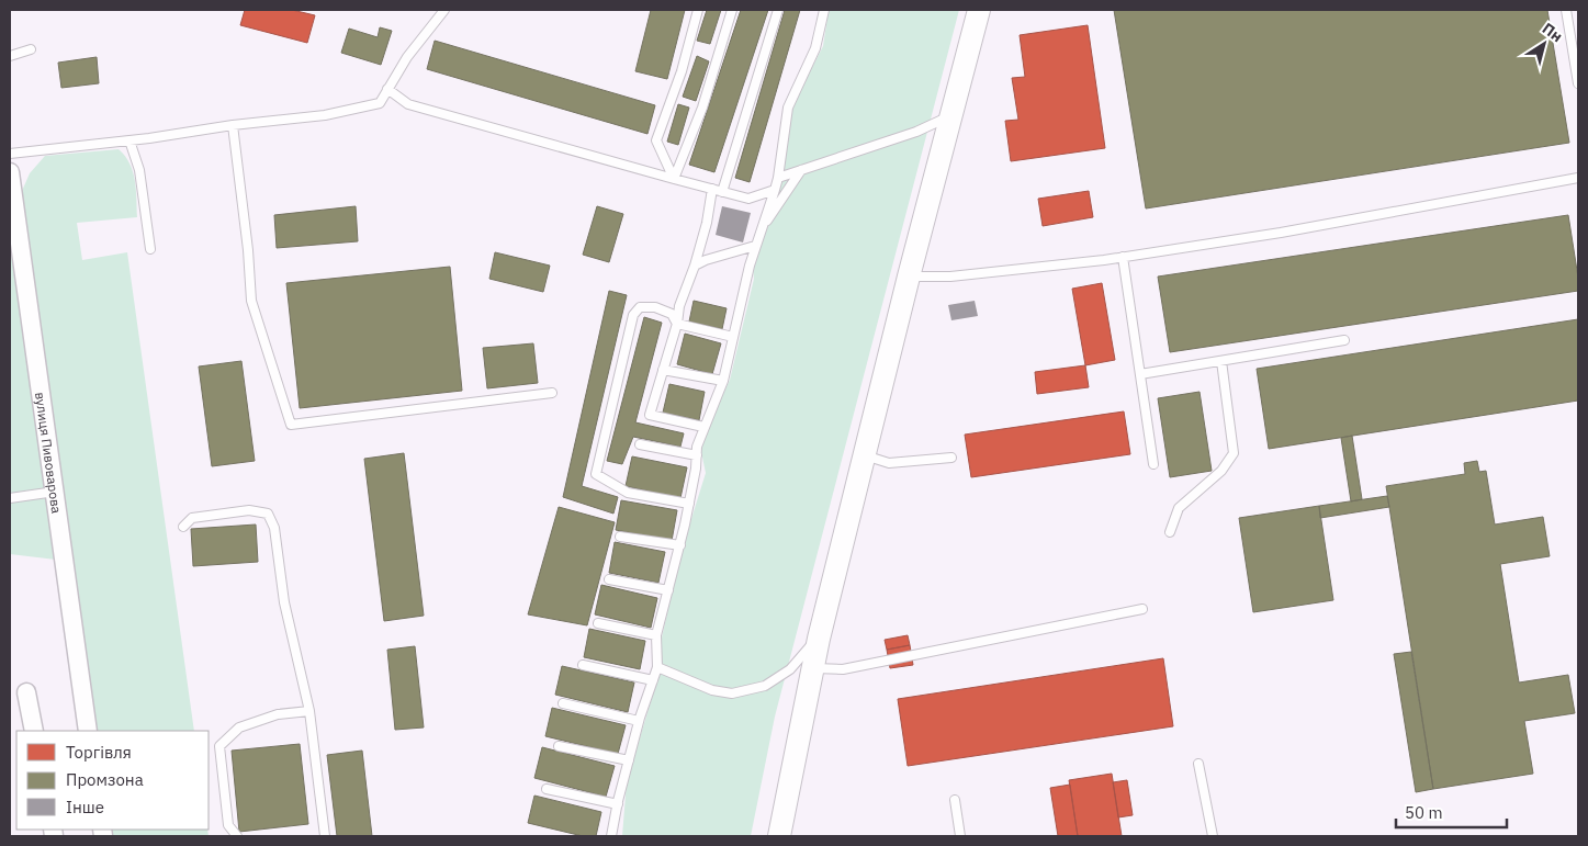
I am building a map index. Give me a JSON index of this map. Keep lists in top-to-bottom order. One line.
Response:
{"streets":{"street":["вулиця Пивоварова"]},"legend":["Торгівля","Промзона","Інше"],"scale_bar":"50 m","north":"top right"}
